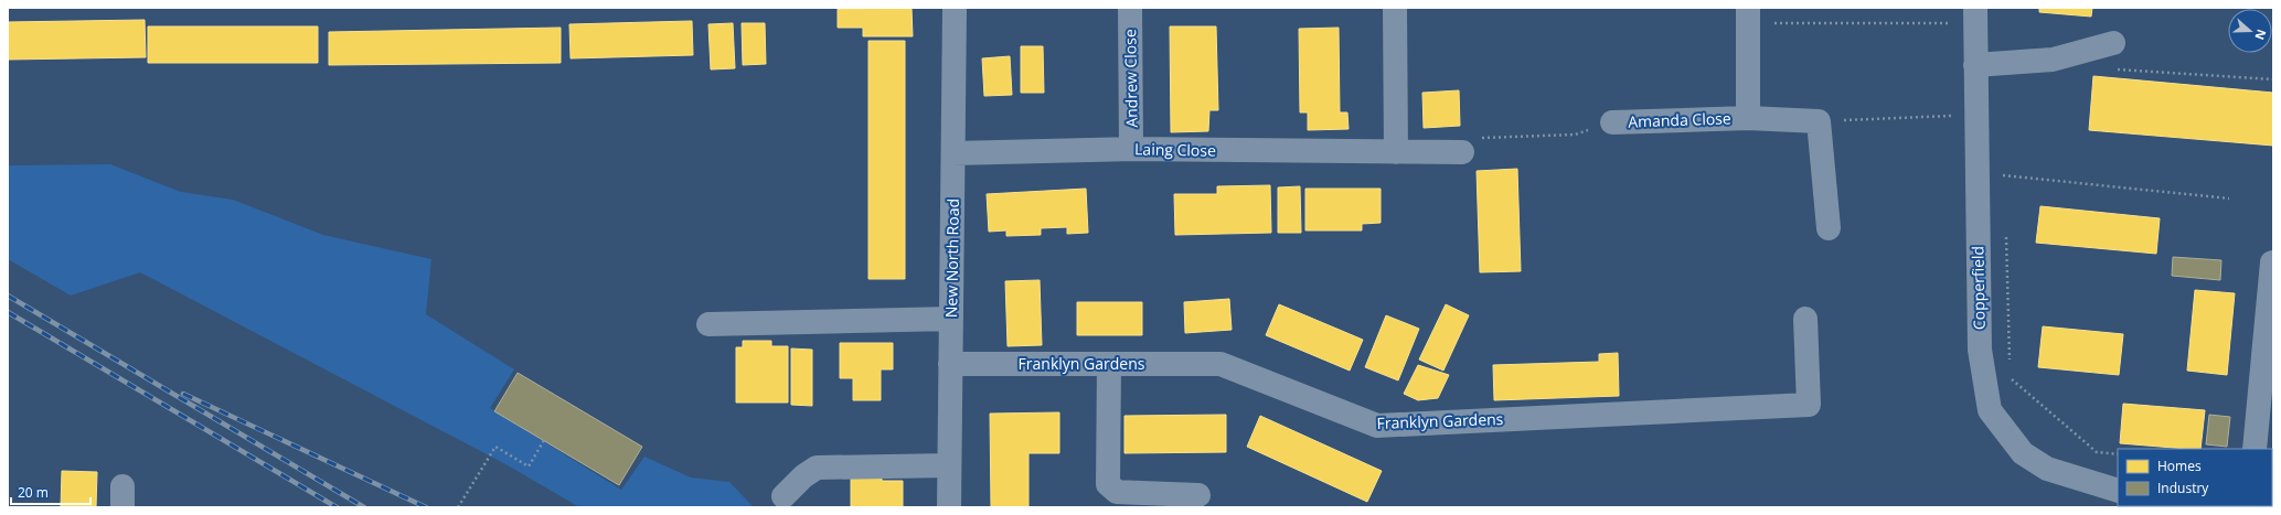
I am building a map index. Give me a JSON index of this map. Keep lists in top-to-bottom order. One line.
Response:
{"streets":{"street":["Andrew Close","Amanda Close","Laing Close","New North Road","Copperfield","Franklyn Gardens"]},"crossings":[["Andrew Close","Laing Close"],["Laing Close","New North Road"],["New North Road","Franklyn Gardens"]],"legend":["Homes","Industry"],"scale_bar":"20 m","north":"right"}
